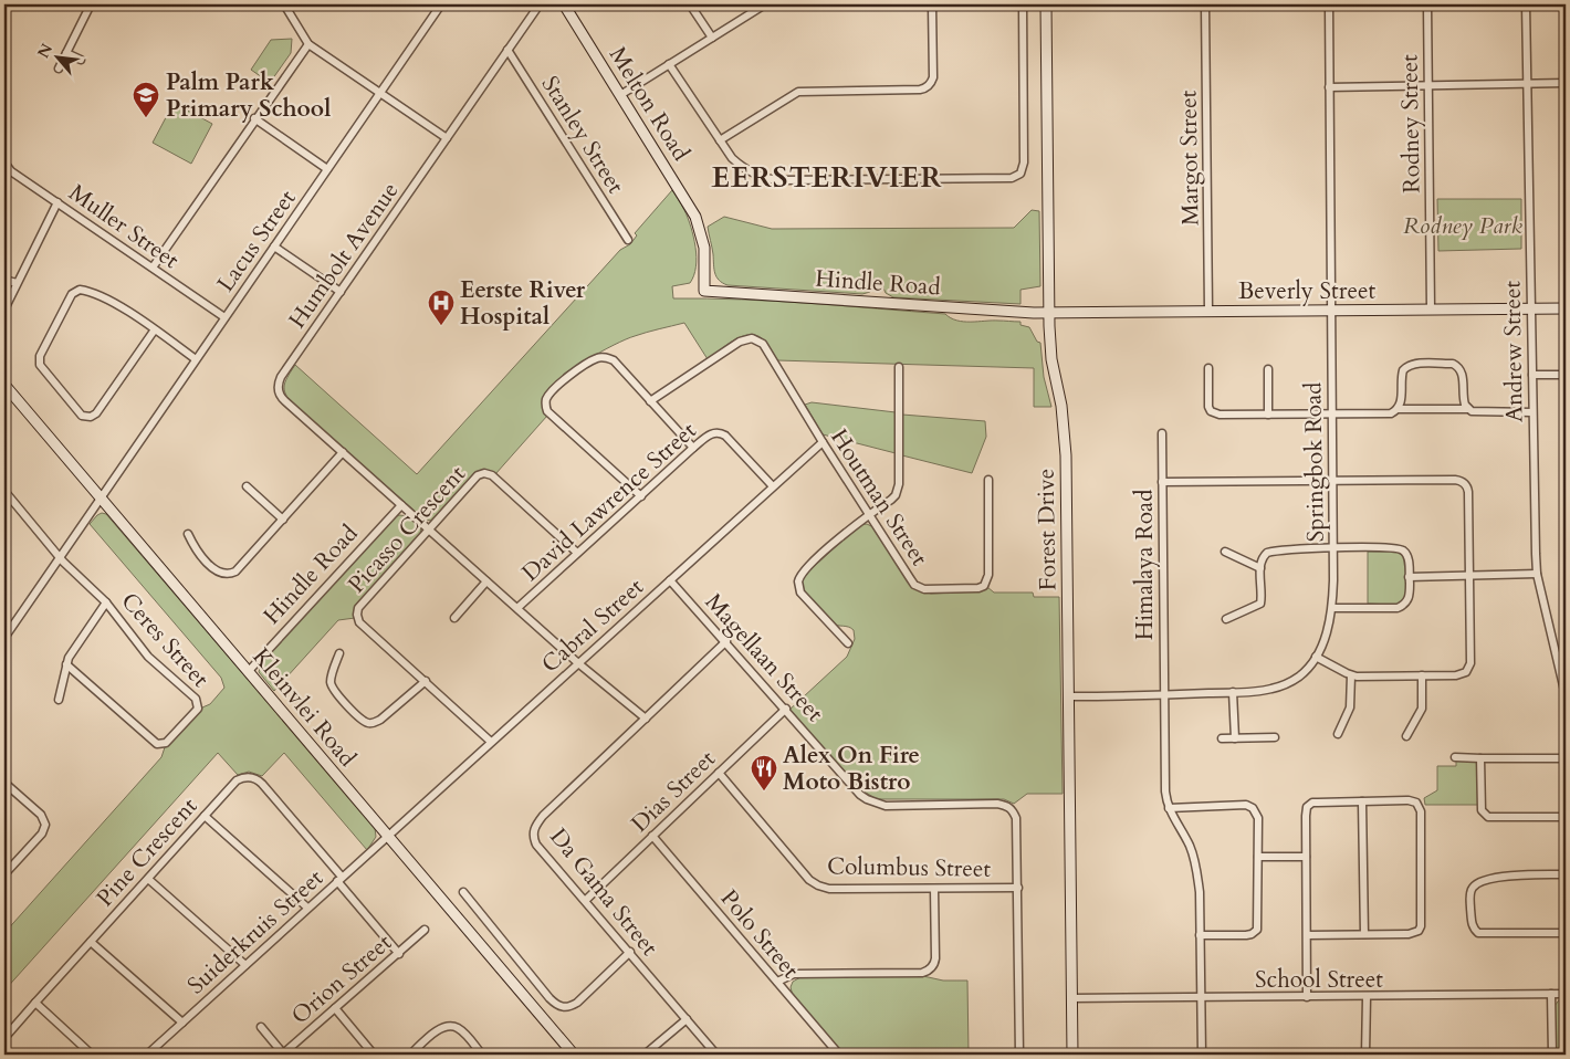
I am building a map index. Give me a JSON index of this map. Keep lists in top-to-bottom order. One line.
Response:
{"streets":{"street":["Melton Road","Rodney Street","Stanley Street","Margot Street","Muller Street","Lacus Street","Humbolt Avenue","Hindle Road","Beverly Street","Andrew Street","Springbok Road","Houtman Street","David Lawrence Street","Picasso Crescent","Forest Drive","Himalaya Road","Cabral Street","Ceres Street","Magellaan Street","Kleinvlei Road","Dias Street","Pine Crescent","Columbus Street","Da Gama Street","Suiderkruis Street","Polo Street","Orion Street","School Street"]},"crossings":[["Melton Road","Hindle Road"],["Rodney Street","Beverly Street"],["Stanley Street","Humbolt Avenue"],["Margot Street","Beverly Street"],["Muller Street","Lacus Street"],["Lacus Street","Ceres Street"],["Lacus Street","Kleinvlei Road"],["Humbolt Avenue","Hindle Road"],["Humbolt Avenue","David Lawrence Street"],["Humbolt Avenue","Picasso Crescent"],["Humbolt Avenue","Cabral Street"],["Humbolt Avenue","Da Gama Street"],["Hindle Road","Beverly Street"],["Hindle Road","Forest Drive"],["Hindle Road","Kleinvlei Road"],["Beverly Street","Andrew Street"],["Beverly Street","Springbok Road"],["Beverly Street","Forest Drive"],["Springbok Road","Forest Drive"],["Springbok Road","Himalaya Road"],["Houtman Street","Cabral Street"],["David Lawrence Street","Picasso Crescent"],["David Lawrence Street","Cabral Street"],["Picasso Crescent","Cabral Street"],["Forest Drive","School Street"],["Himalaya Road","School Street"],["Cabral Street","Magellaan Street"],["Cabral Street","Kleinvlei Road"],["Cabral Street","Suiderkruis Street"],["Magellaan Street","Dias Street"],["Magellaan Street","Columbus Street"],["Magellaan Street","Da Gama Street"],["Kleinvlei Road","Suiderkruis Street"],["Dias Street","Columbus Street"],["Dias Street","Da Gama Street"],["Dias Street","Polo Street"],["Pine Crescent","Suiderkruis Street"]],"districts":["EERSTERIVIER"],"parks":["Rodney Park"],"places":{"school or university":["Palm Park Primary School"],"hospital":["Eerste River Hospital"],"restaurant":["Alex On Fire Moto Bistro"]},"north":"top left"}
